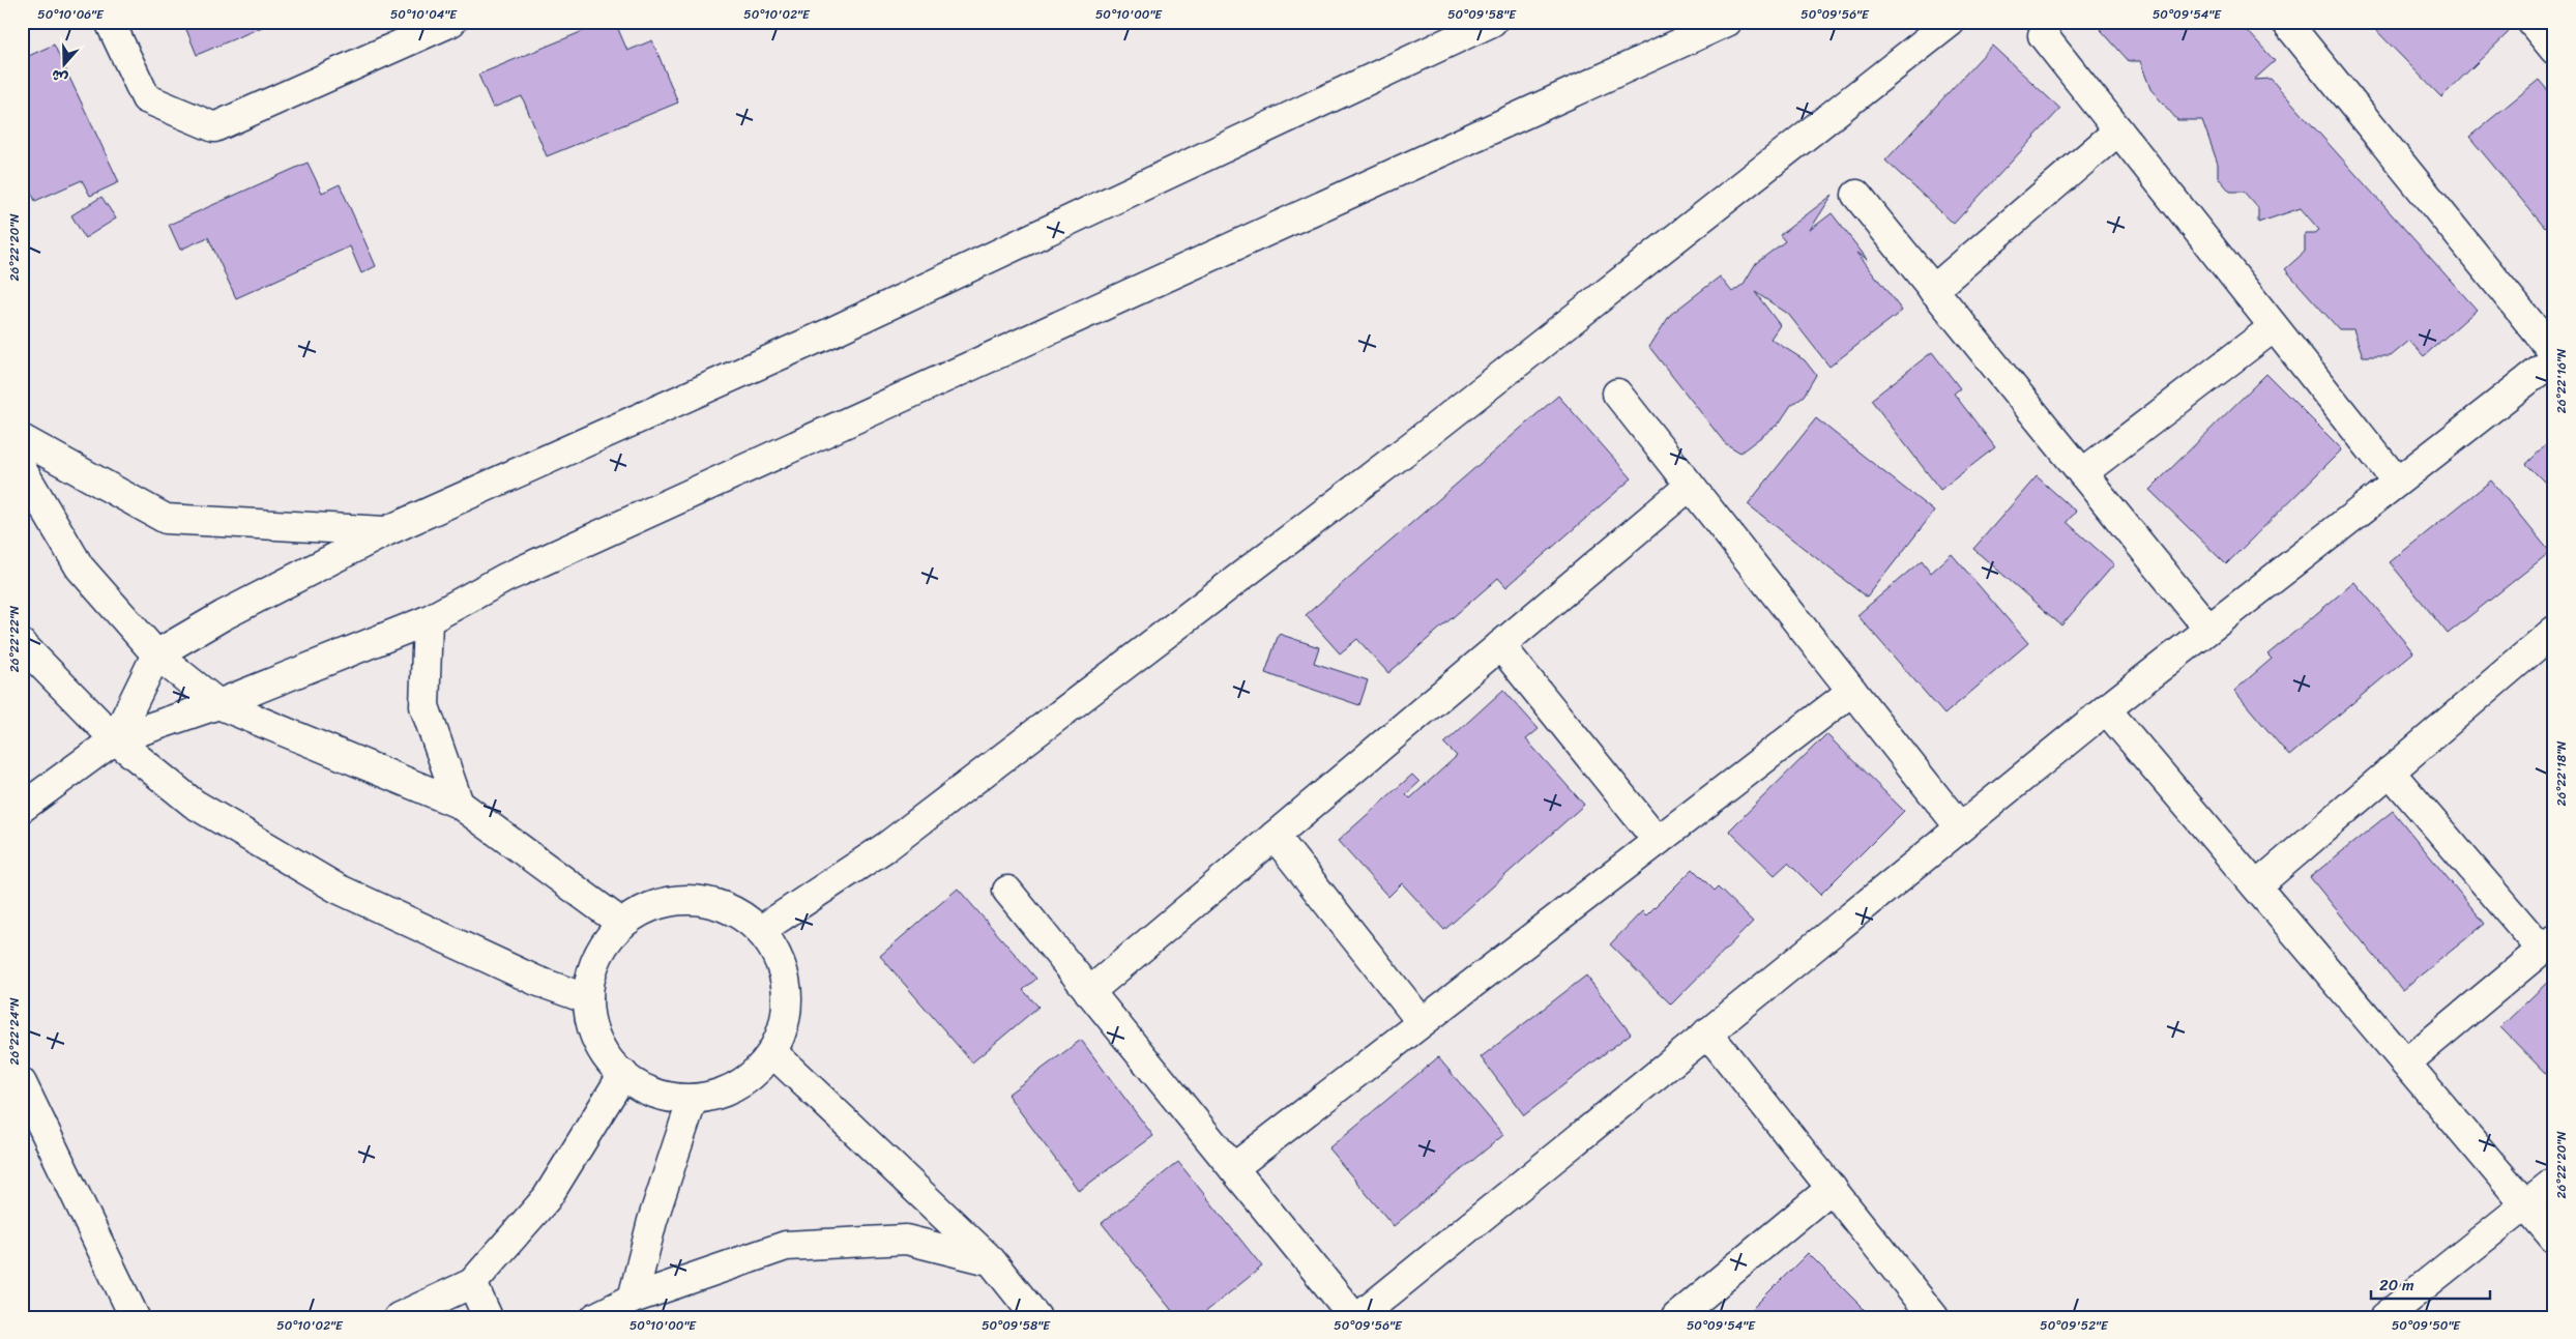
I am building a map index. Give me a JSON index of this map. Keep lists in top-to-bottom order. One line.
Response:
{"scale_bar":"20 m","north":"bottom","coordinates":["50°10'06\"E","50°10'04\"E","50°10'02\"E","50°10'00\"E","50°09'58\"E","50°09'56\"E","50°09'54\"E","26°22'20\"N","26°22'16\"N","26°22'22\"N","26°22'18\"N","26°22'24\"N","50°09'52\"E","50°09'50\"E"]}
